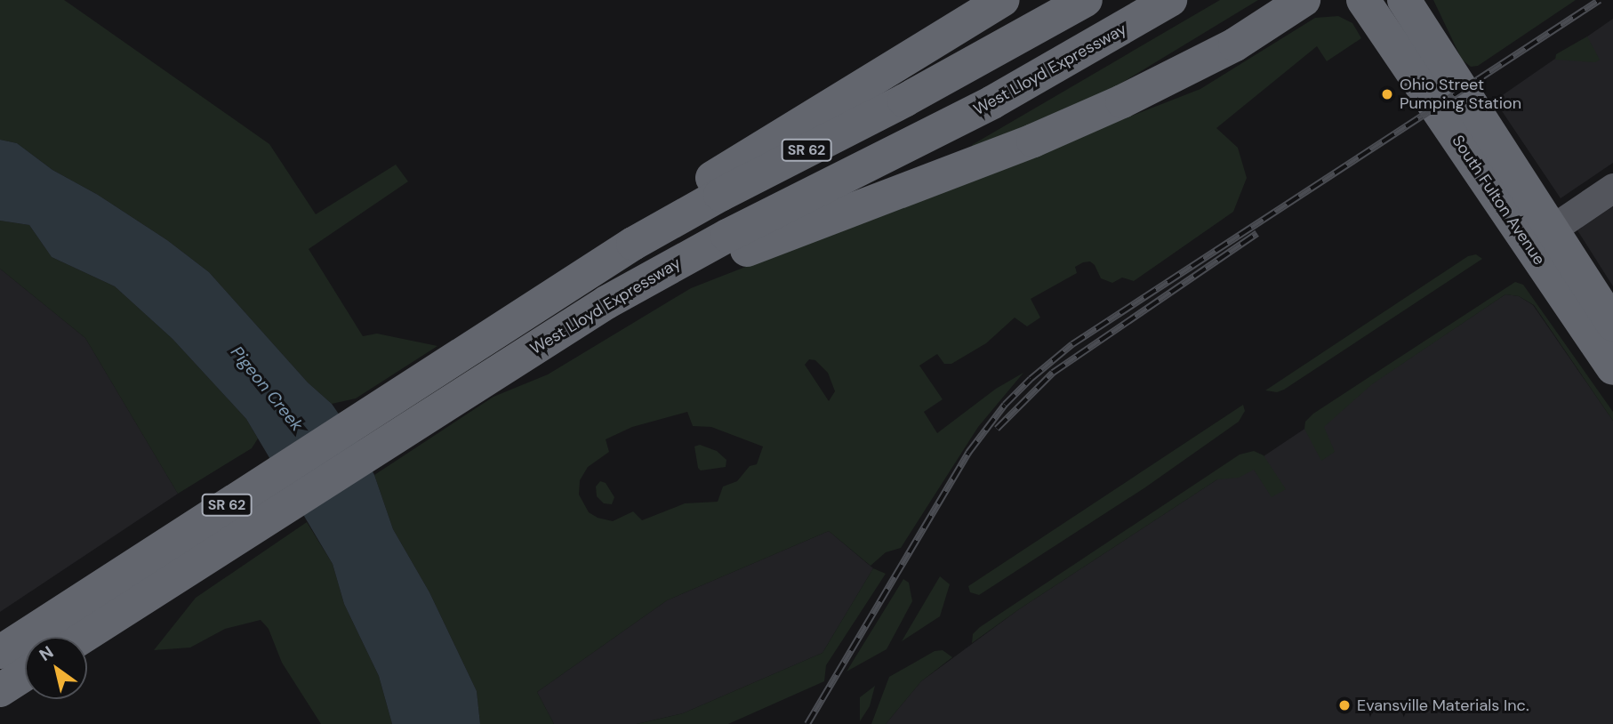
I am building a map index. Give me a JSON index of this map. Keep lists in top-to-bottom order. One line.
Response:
{"streets":{"highway":["West Lloyd Expressway","SR 62","South Fulton Avenue"]},"water":["Pigeon Creek"],"places":["Ohio Street Pumping Station","Evansville Materials Inc."],"north":"top left"}
